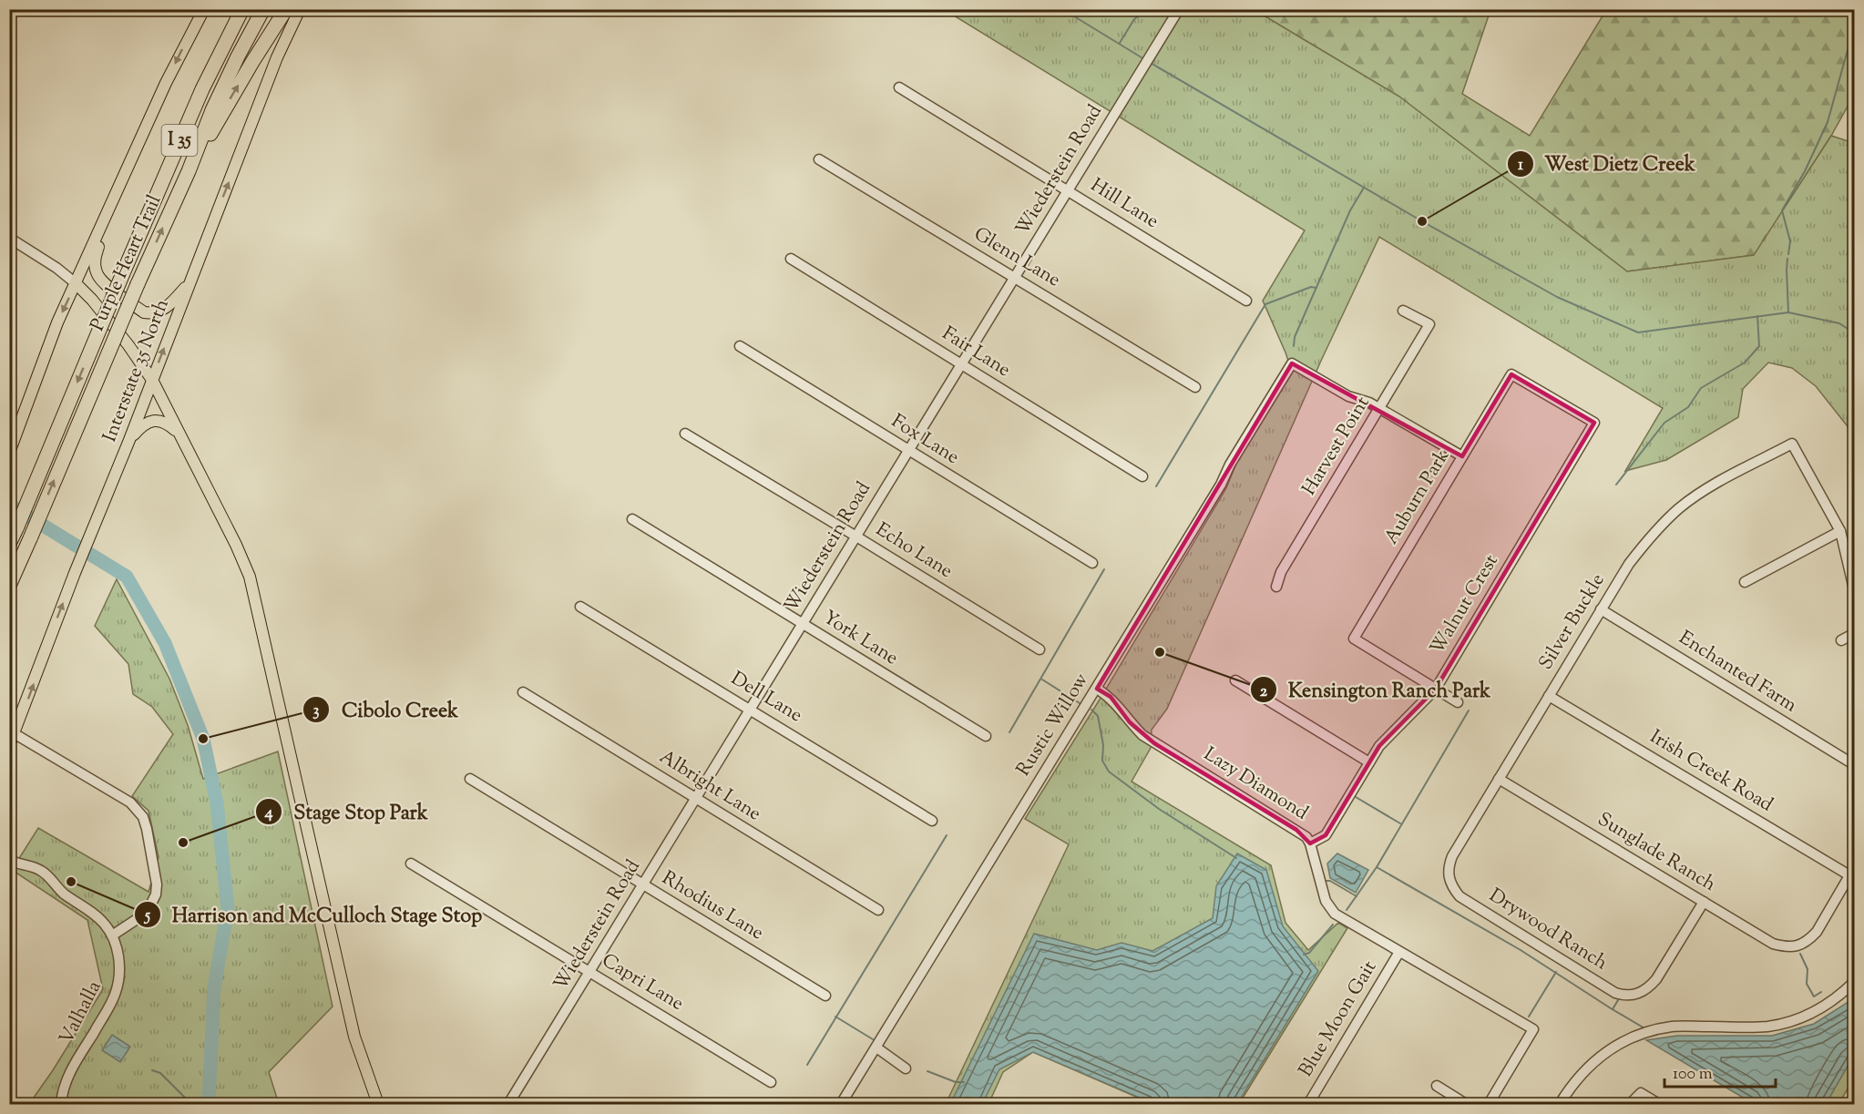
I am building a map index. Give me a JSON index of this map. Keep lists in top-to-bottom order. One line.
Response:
{"streets":{"highway":["I 35","Purple Heart Trail"],"main road":["Interstate 35 North"],"street":["Wiederstein Road","Hill Lane","Glenn Lane","Fair Lane","Fox Lane","Harvest Point","Auburn Park","Echo Lane","Walnut Crest","Silver Buckle","York Lane","Enchanted Farm","Dell Lane","Rustic Willow","Irish Creek Road","Lazy Diamond","Albright Lane","Sunglade Ranch","Rhodius Lane","Drywood Ranch","Capri Lane","Valhalla","Blue Moon Gait"]},"crossings":[["Wiederstein Road","Hill Lane"],["Wiederstein Road","Glenn Lane"],["Wiederstein Road","Fair Lane"],["Wiederstein Road","Fox Lane"],["Wiederstein Road","Echo Lane"],["Wiederstein Road","York Lane"],["Wiederstein Road","Dell Lane"],["Wiederstein Road","Albright Lane"],["Wiederstein Road","Rhodius Lane"],["Wiederstein Road","Capri Lane"],["Harvest Point","Rustic Willow"],["Auburn Park","Walnut Crest"],["Walnut Crest","Lazy Diamond"],["Silver Buckle","Enchanted Farm"],["Silver Buckle","Irish Creek Road"],["Silver Buckle","Sunglade Ranch"],["Silver Buckle","Drywood Ranch"],["Rustic Willow","Lazy Diamond"],["Irish Creek Road","Sunglade Ranch"],["Lazy Diamond","Blue Moon Gait"],["Sunglade Ranch","Drywood Ranch"]],"one_way":["Interstate 35 North"],"places":["West Dietz Creek","Kensington Ranch Park","Cibolo Creek","Stage Stop Park","Harrison and McCulloch Stage Stop"],"scale_bar":"100 m"}
